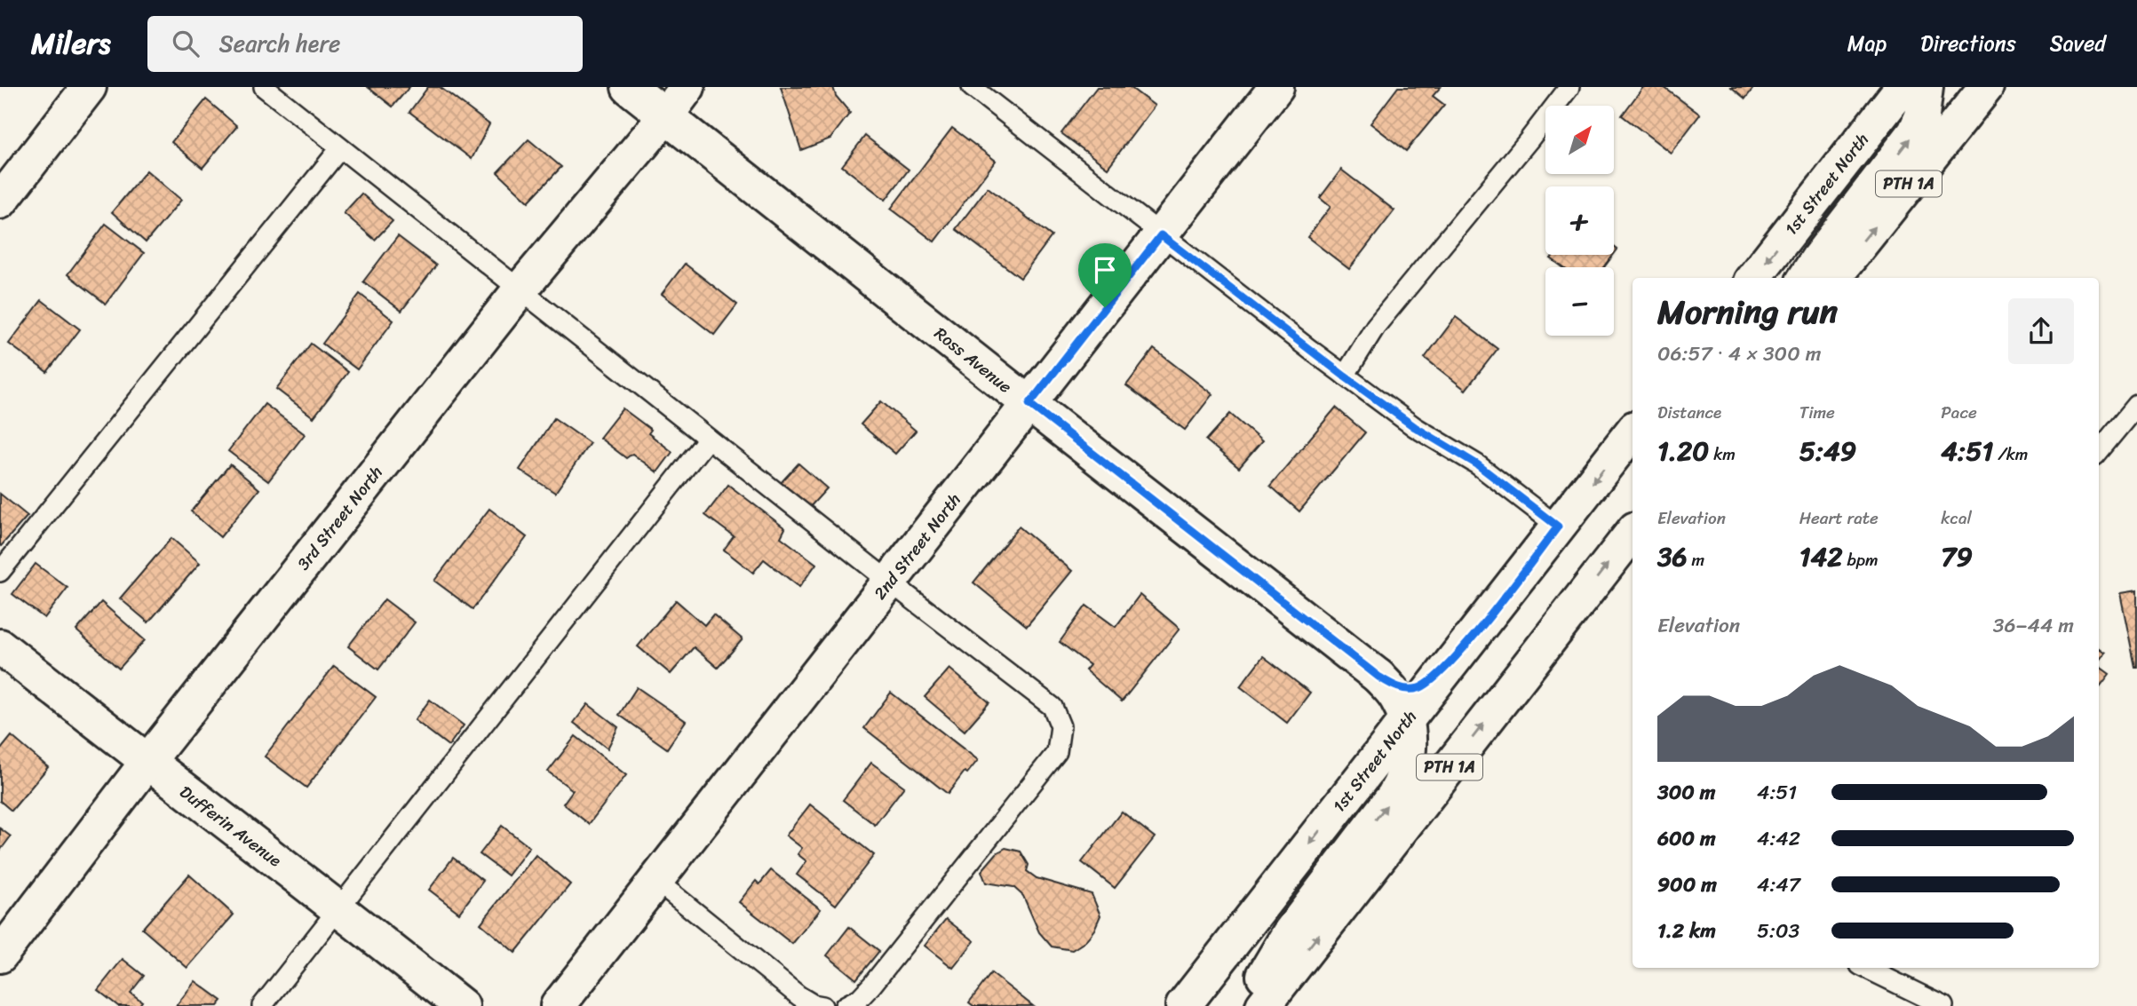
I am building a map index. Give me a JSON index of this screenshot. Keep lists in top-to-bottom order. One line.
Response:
{"streets":{"street":["1st Street North","PTH 1A","Ross Avenue","3rd Street North","2nd Street North","Dufferin Avenue"]},"crossings":[["Ross Avenue","3rd Street North"],["Ross Avenue","2nd Street North"],["3rd Street North","Dufferin Avenue"]],"north":"top right","page":{"header":"Milers","search":"Search here","nav":["Map","Directions","Saved"],"map_buttons":["+","−"],"heading":["Morning run","06:57 · 4 × 300 m"],"stats":[["Distance","1.20 km"],["Time","5:49"],["Pace","4:51 /km"],["Elevation","36 m"],["Heart rate","142 bpm"],["kcal","79"]],"chart":["Elevation","36–44 m"],"list":[{"name":"300 m","note":"4:51"},{"name":"600 m","note":"4:42"},{"name":"900 m","note":"4:47"},{"name":"1.2 km","note":"5:03"}]}}
